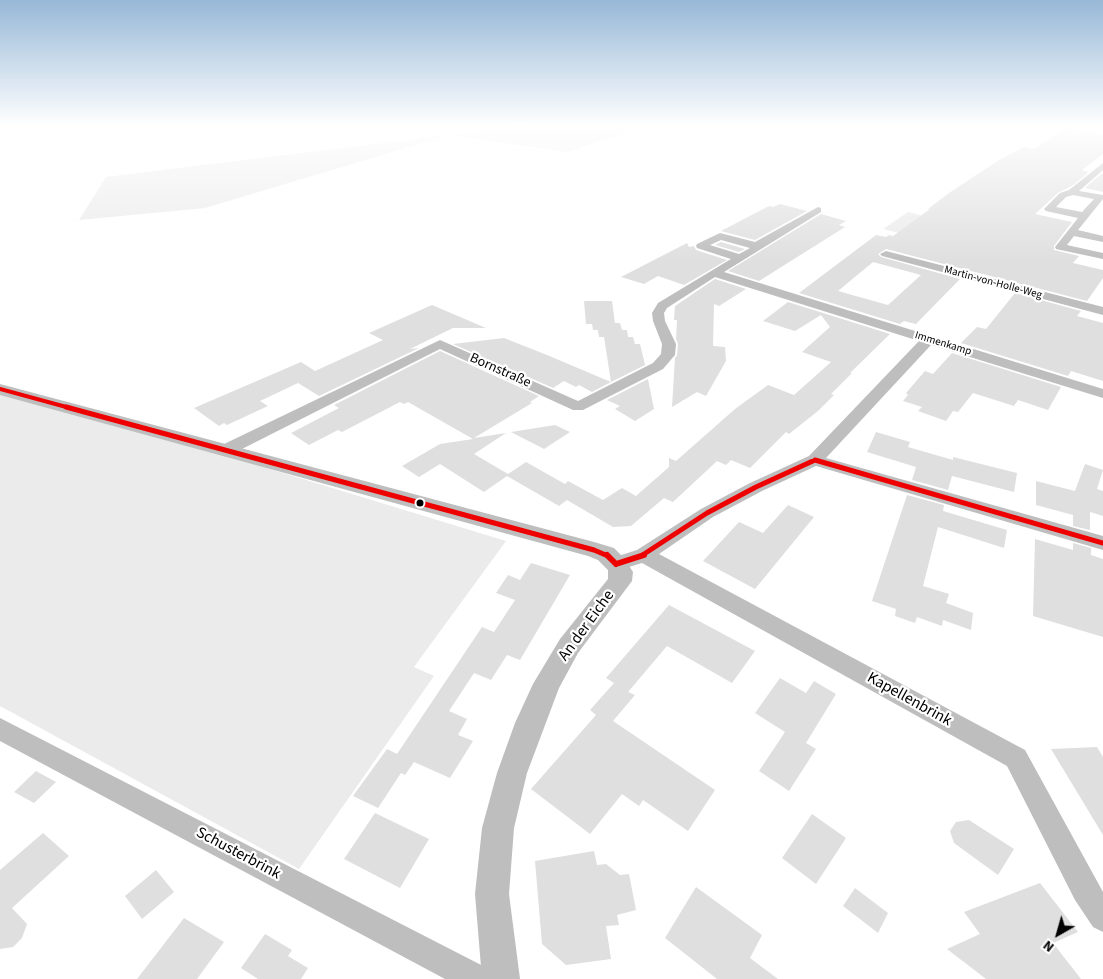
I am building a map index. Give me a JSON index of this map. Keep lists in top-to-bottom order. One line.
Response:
{"streets":{"street":["Martin-von-Holle-Weg","Immenkamp","Bornstraße","An der Eiche","Kapellenbrink","Schusterbrink"]},"crossings":[["Immenkamp","Bornstraße"]],"north":"bottom left"}
